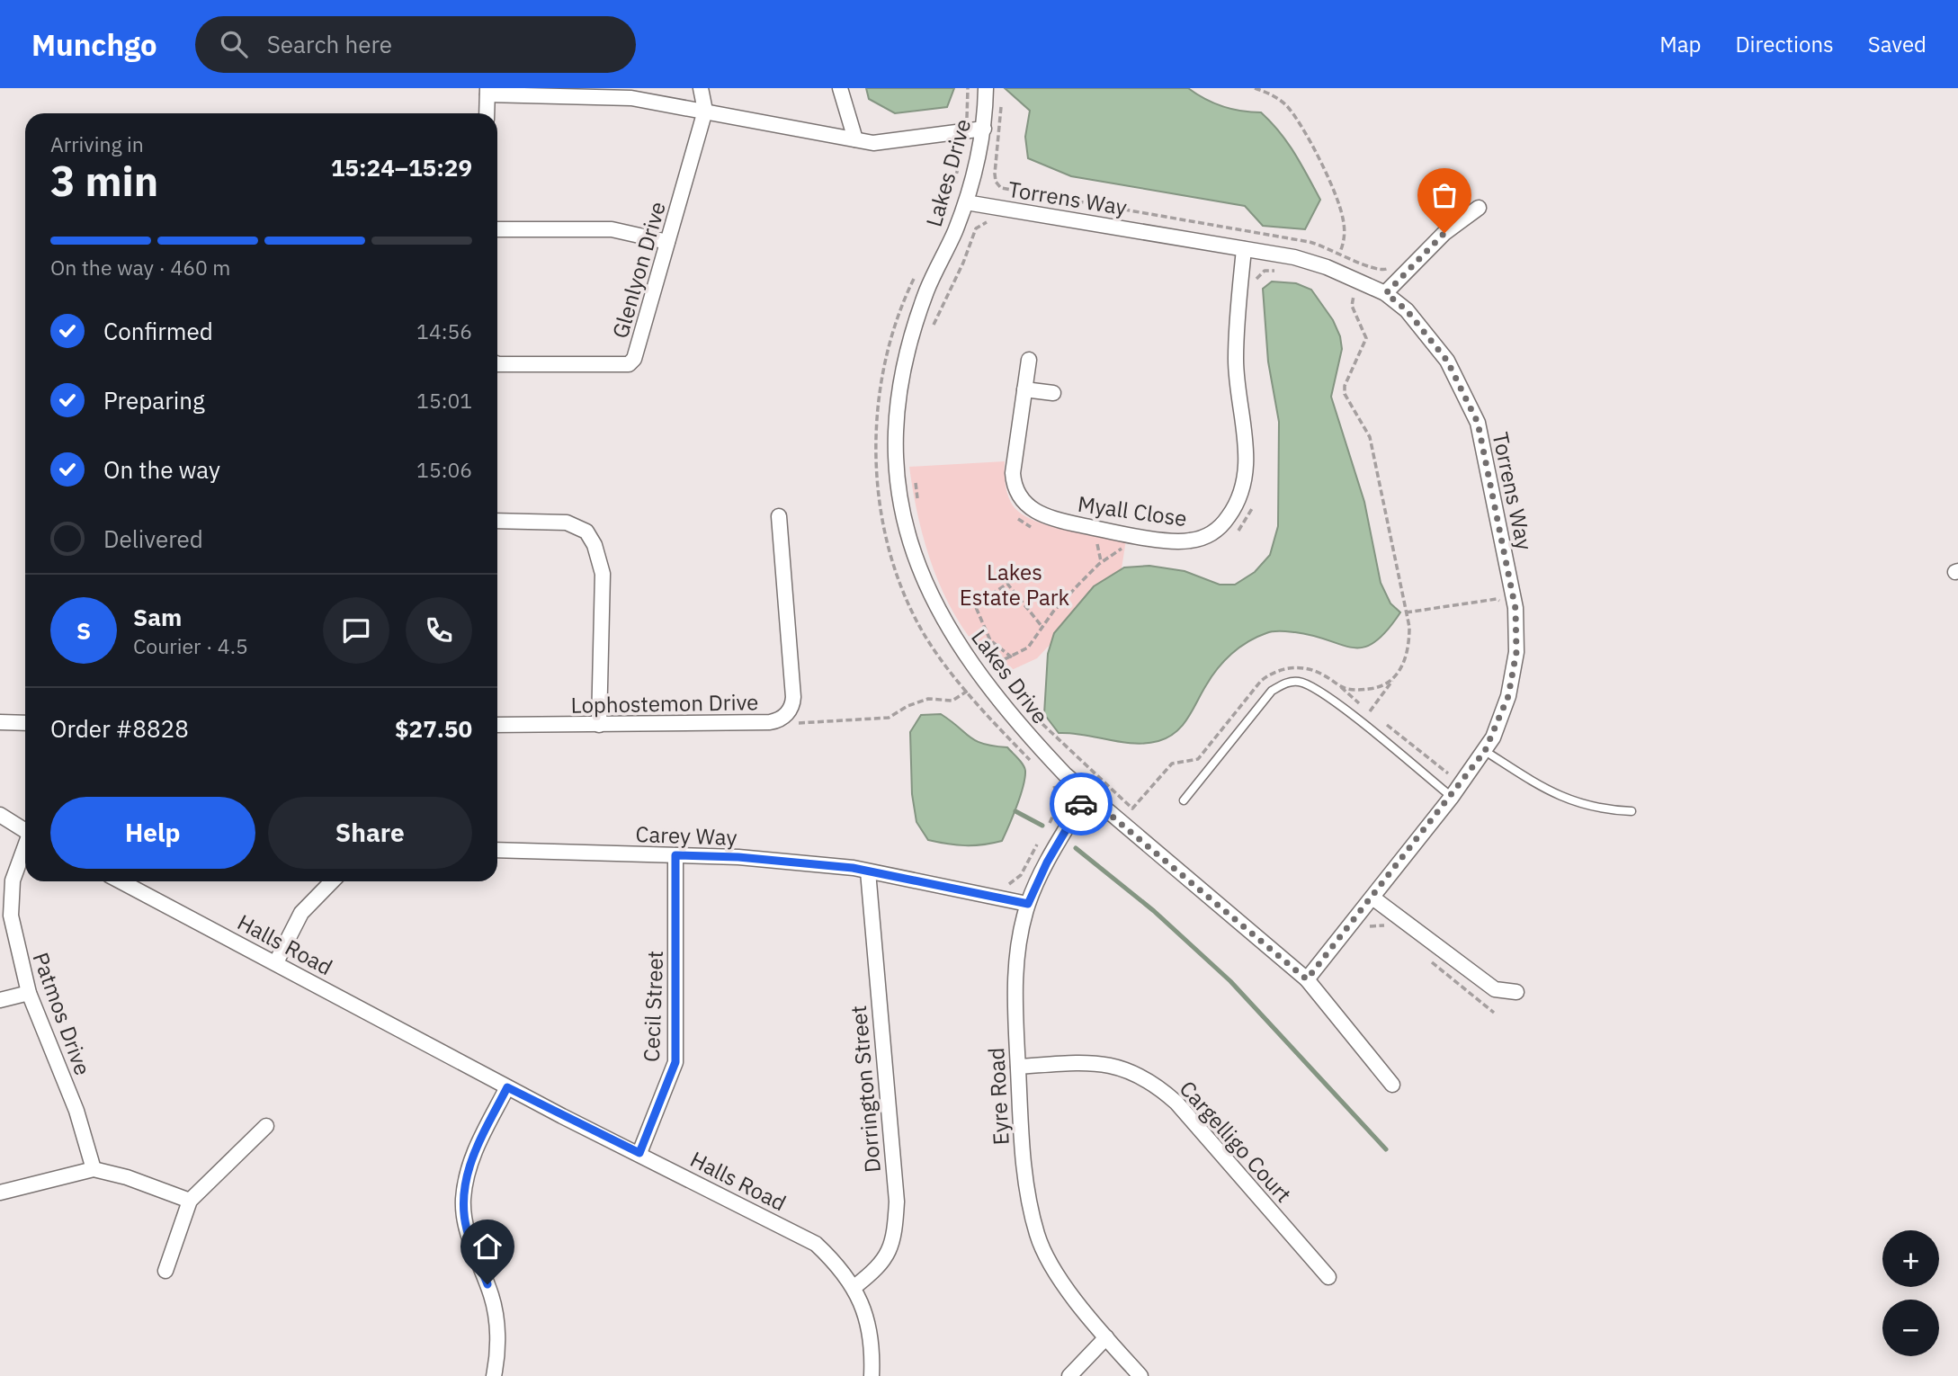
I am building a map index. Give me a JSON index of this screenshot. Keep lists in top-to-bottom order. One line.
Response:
{"streets":{"street":["Lakes Drive","Torrens Way","Glenlyon Drive","Myall Close","Lophostemon Drive","Carey Way","Halls Road","Cecil Street","Patmos Drive","Dorrington Street","Eyre Road","Cargelligo Court"]},"crossings":[["Lakes Drive","Torrens Way"],["Lakes Drive","Eyre Road"],["Torrens Way","Myall Close"],["Carey Way","Cecil Street"],["Carey Way","Dorrington Street"],["Carey Way","Eyre Road"],["Halls Road","Cecil Street"],["Halls Road","Dorrington Street"],["Eyre Road","Cargelligo Court"]],"parks":["Lakes Estate Park"],"page":{"header":"Munchgo","search":"Search here","nav":["Map","Directions","Saved"],"heading":["3 min","Arriving in","15:24–15:29"],"panel":["Sam","Courier · 4.5","Order #8828","$27.50"],"bar":"On the way · 460 m","list":[["Confirmed","14:56"],["Preparing","15:01"],["On the way","15:06"],"Delivered"],"round":"S","buttons":["Help","Share"],"map_buttons":["+","−"]}}
